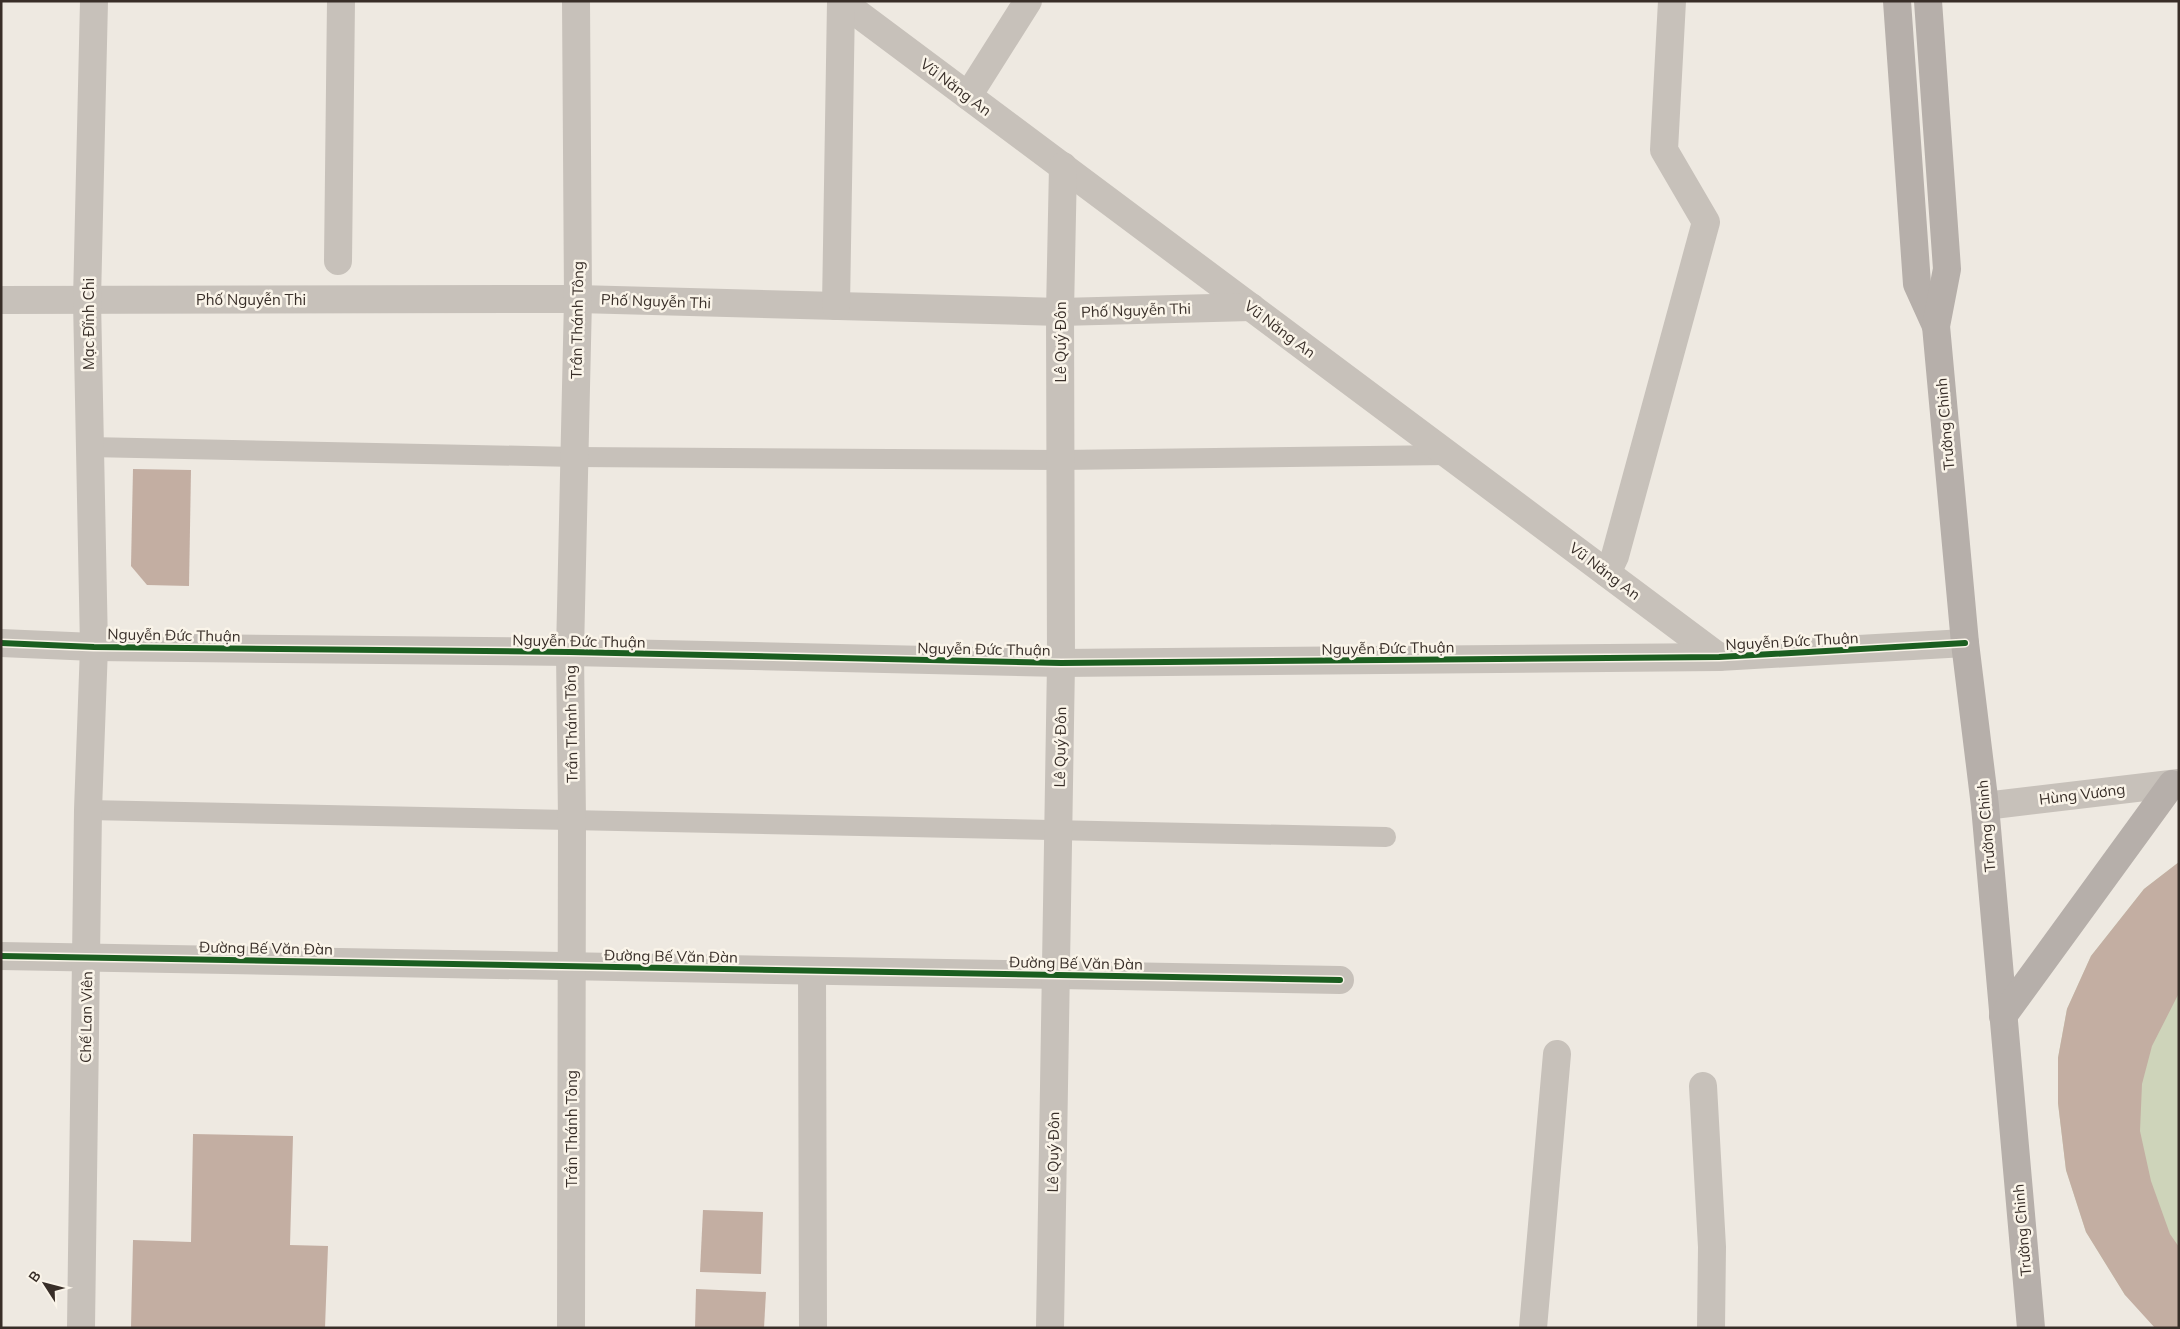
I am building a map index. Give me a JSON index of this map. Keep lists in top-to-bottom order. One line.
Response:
{"streets":{"main road":["Trường Chinh"],"street":["Vũ Năng An","Phố Nguyễn Thi","Trần Thánh Tông","Mạc Đĩnh Chi","Lê Quý Đôn","Nguyễn Đức Thuận","Hùng Vương","Đường Bế Văn Đàn","Chế Lan Viên"]},"crossings":[["Vũ Năng An","Phố Nguyễn Thi"],["Vũ Năng An","Lê Quý Đôn"],["Vũ Năng An","Nguyễn Đức Thuận"],["Phố Nguyễn Thi","Trần Thánh Tông"],["Phố Nguyễn Thi","Mạc Đĩnh Chi"],["Phố Nguyễn Thi","Lê Quý Đôn"],["Trần Thánh Tông","Nguyễn Đức Thuận"],["Trần Thánh Tông","Đường Bế Văn Đàn"],["Mạc Đĩnh Chi","Nguyễn Đức Thuận"],["Mạc Đĩnh Chi","Chế Lan Viên"],["Lê Quý Đôn","Nguyễn Đức Thuận"],["Lê Quý Đôn","Đường Bế Văn Đàn"],["Trường Chinh","Nguyễn Đức Thuận"],["Trường Chinh","Hùng Vương"],["Nguyễn Đức Thuận","Chế Lan Viên"],["Đường Bế Văn Đàn","Chế Lan Viên"]],"north":"top left"}
